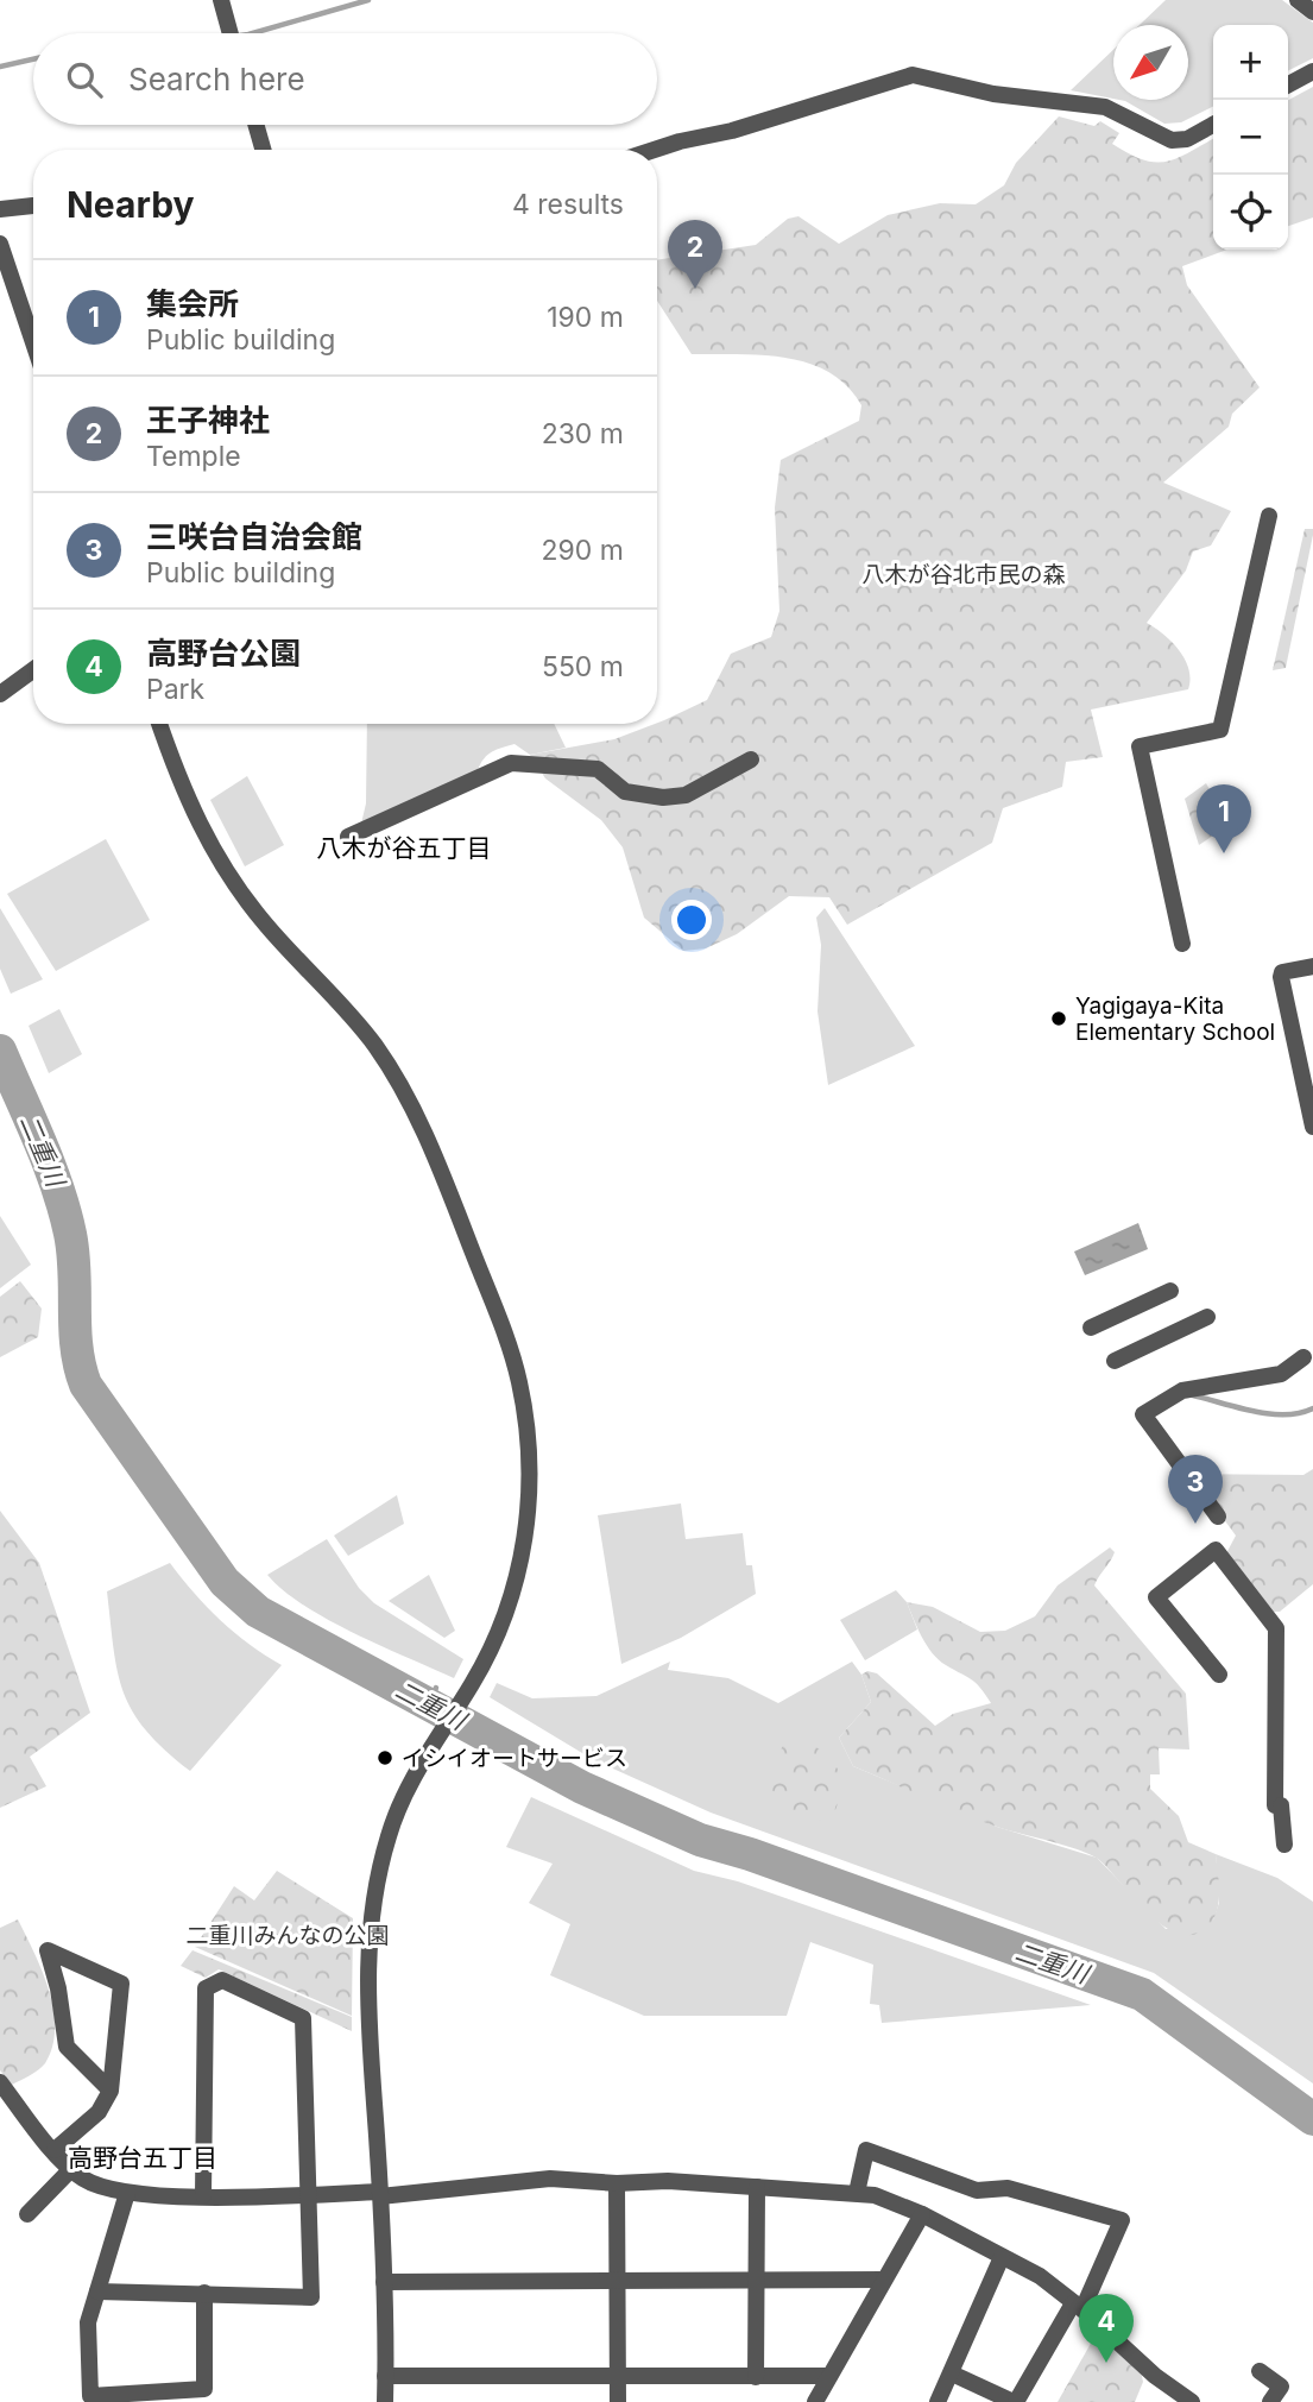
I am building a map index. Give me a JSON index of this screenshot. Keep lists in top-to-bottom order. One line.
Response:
{"districts":["八木が谷五丁目","高野台五丁目"],"water":["二重川"],"parks":["八木が谷北市民の森","二重川みんなの公園"],"places":["Yagigaya-Kita Elementary School","イシイオートサービス"],"north":"bottom left","page":{"map_buttons":["+","−"],"search":"Search here","heading":["Nearby","4 results"],"pins":["2","1","3","4"],"list":[{"mark":"1","name":"集会所","note":"Public building","value":"190 m"},{"mark":"2","name":"王子神社","note":"Temple","value":"230 m"},{"mark":"3","name":"三咲台自治会館","note":"Public building","value":"290 m"},{"mark":"4","name":"高野台公園","note":"Park","value":"550 m"}]}}
